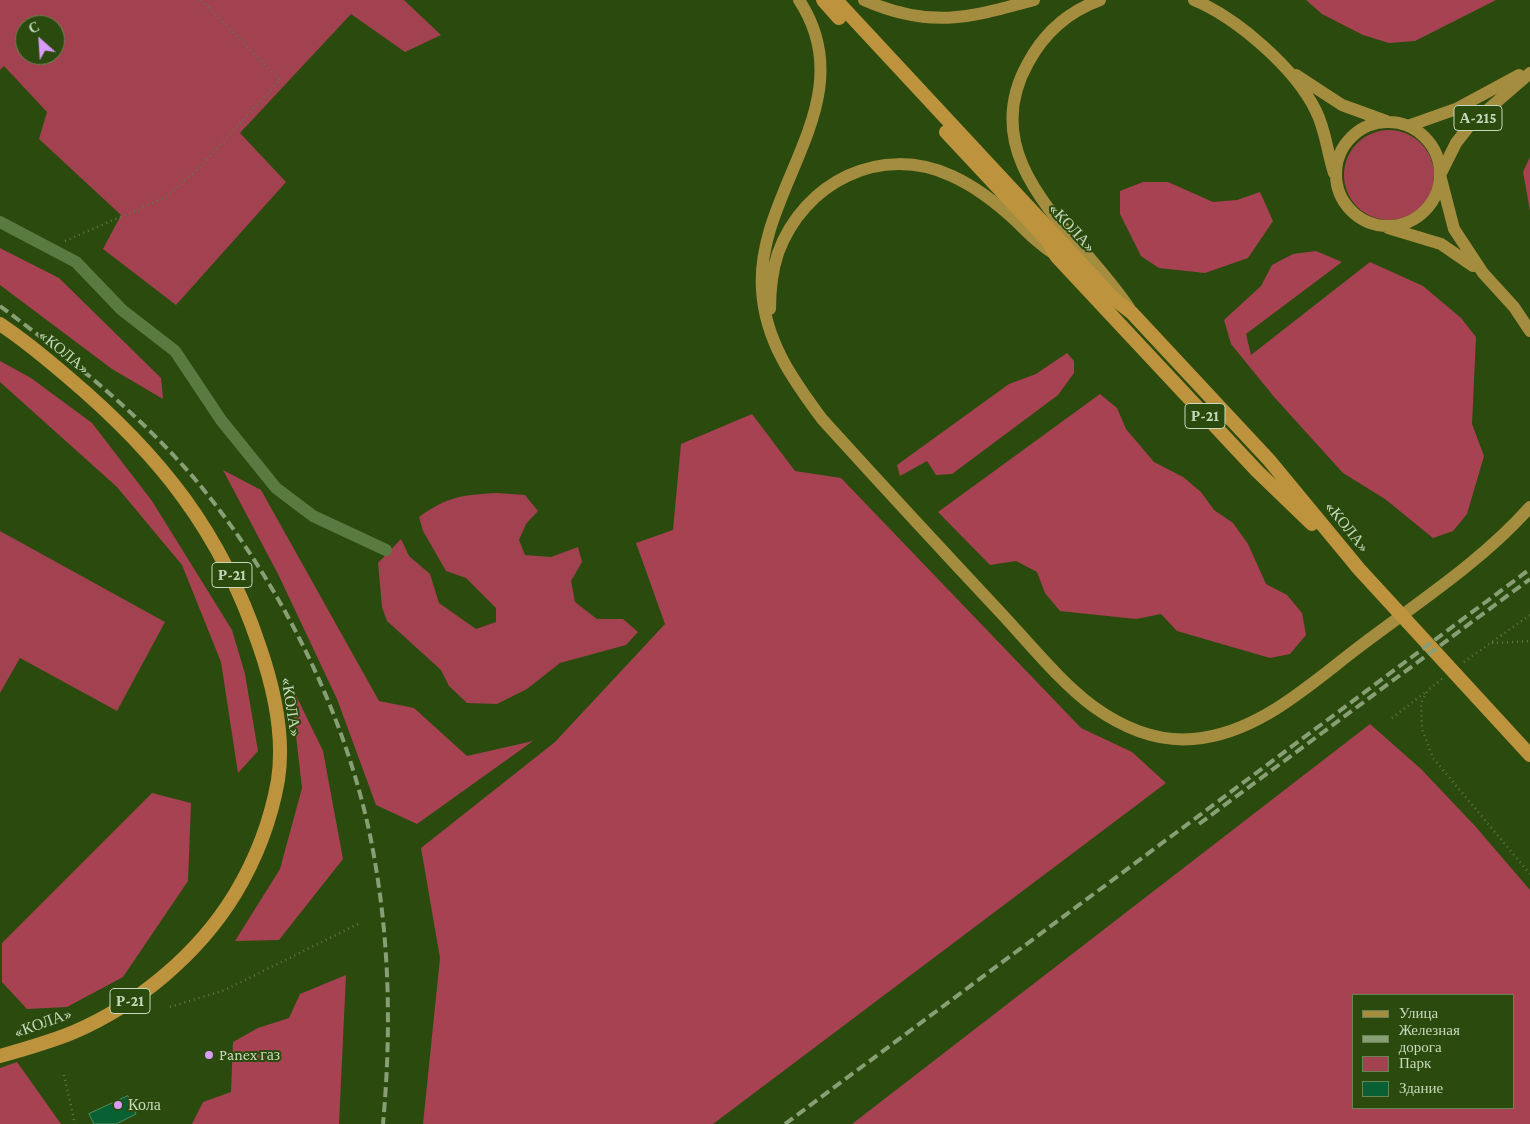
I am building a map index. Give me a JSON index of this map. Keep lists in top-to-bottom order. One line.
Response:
{"streets":{"highway":["«КОЛА»","Р-21"],"main road":["А-215"]},"crossings":[["«КОЛА»","Р-21"]],"places":["Panex газ","Кола"],"legend":["Улица","Железная дорога","Парк","Здание"],"north":"top left"}
